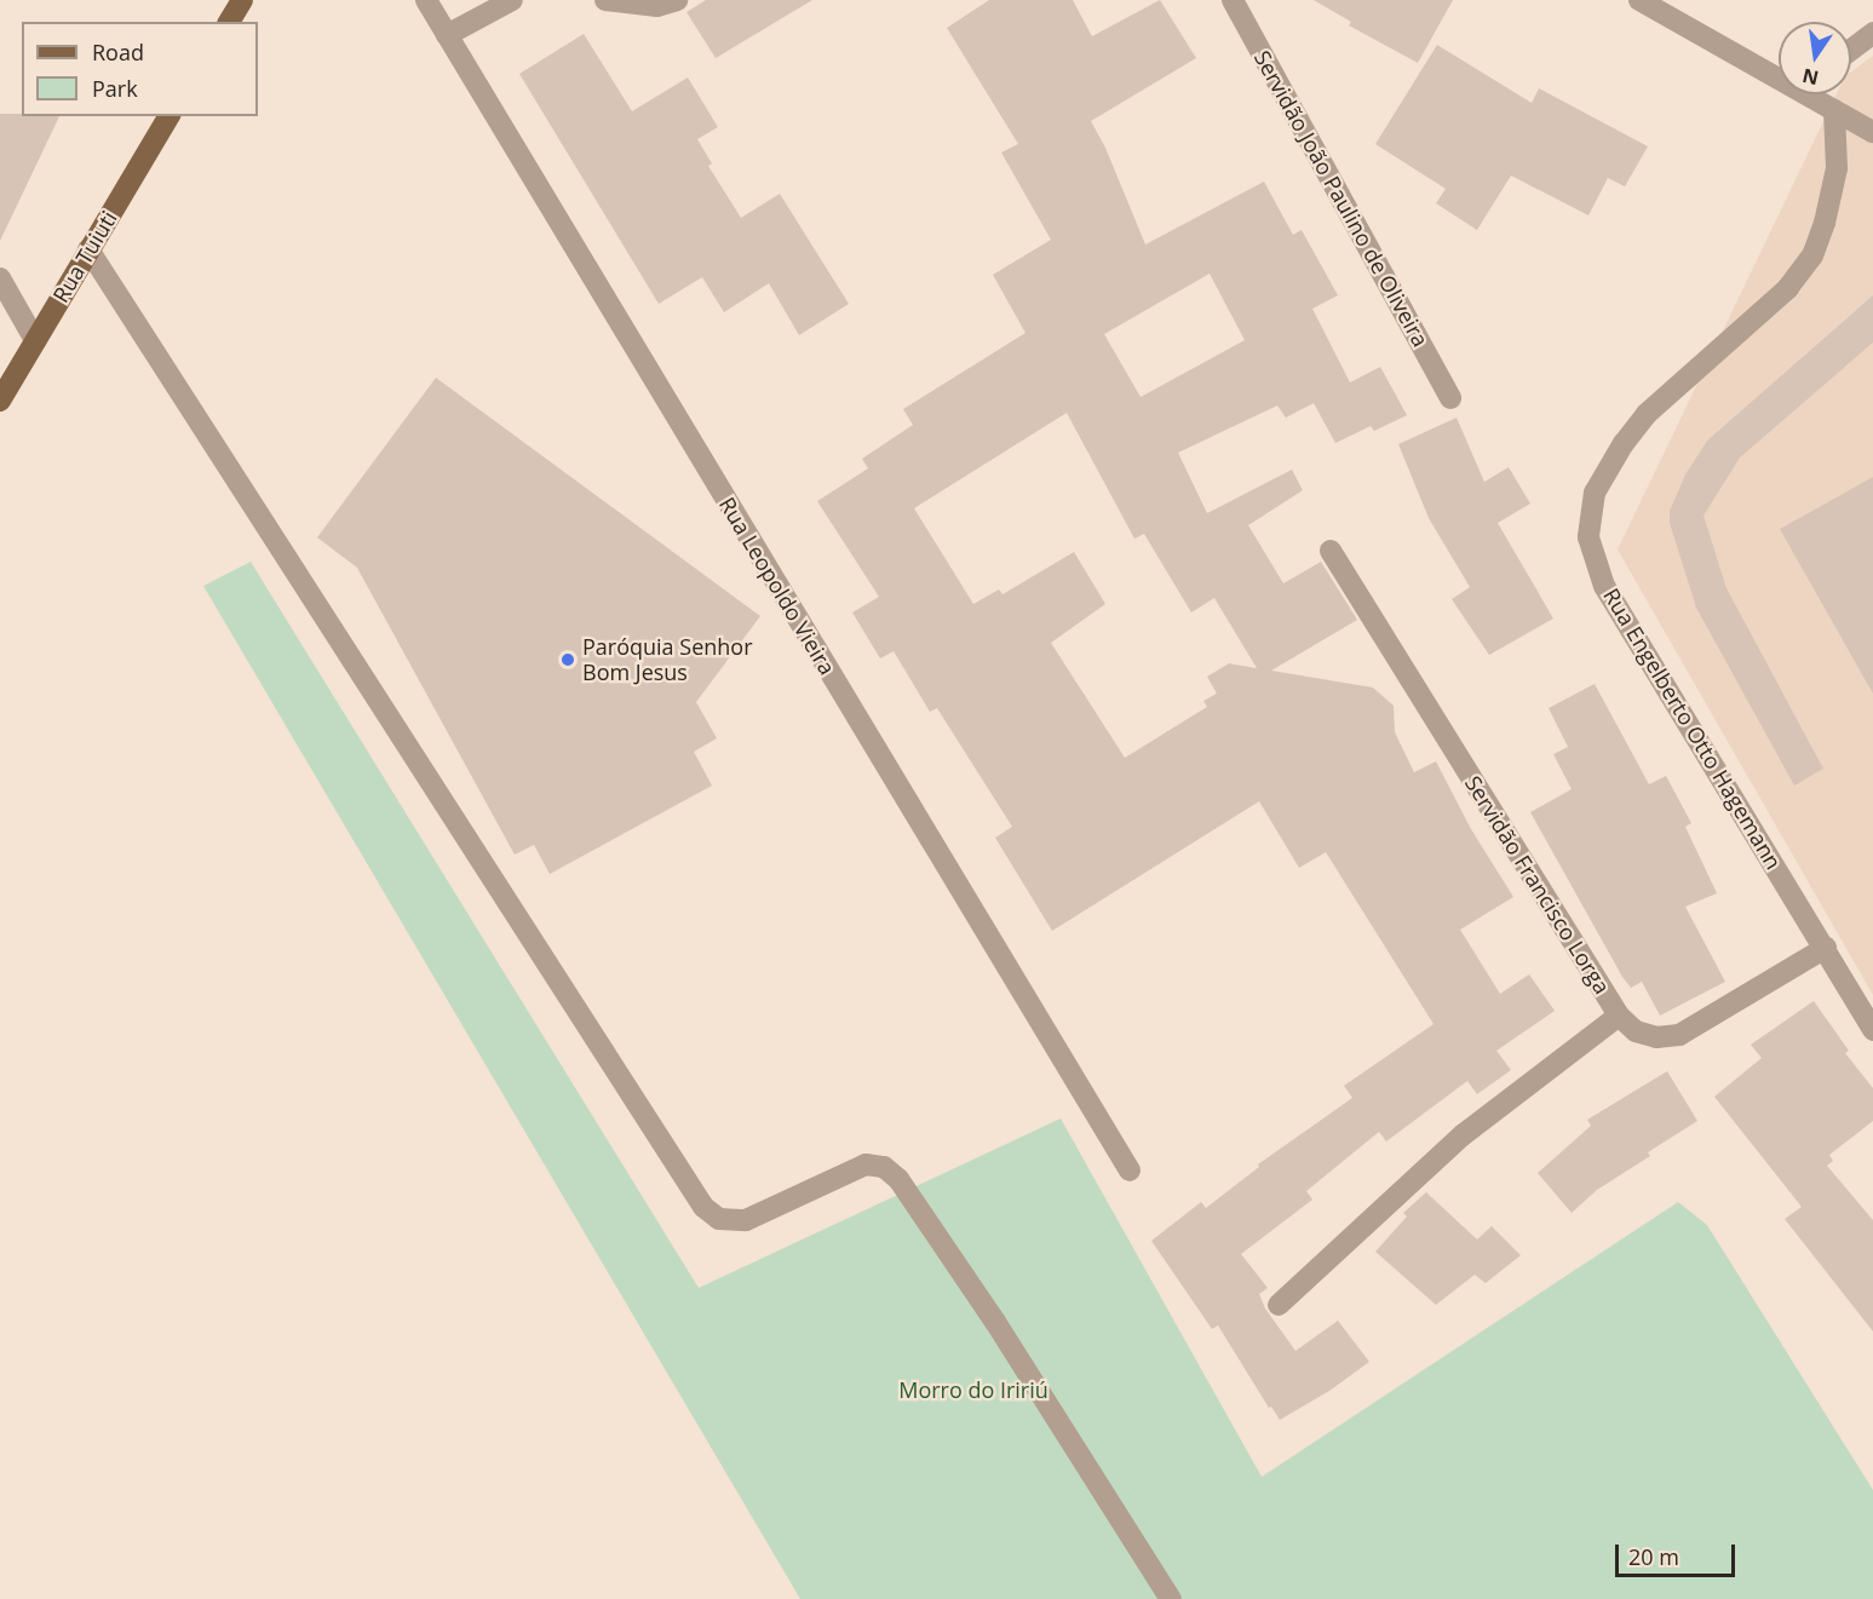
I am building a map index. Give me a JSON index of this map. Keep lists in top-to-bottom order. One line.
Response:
{"streets":{"main road":["Rua Tuiuti"],"street":["Servidão João Paulino de Oliveira","Rua Leopoldo Vieira","Rua Engelberto Otto Hagemann","Servidão Francisco Lorga"]},"crossings":[["Rua Engelberto Otto Hagemann","Servidão Francisco Lorga"]],"parks":["Morro do Iririú"],"places":["Paróquia Senhor Bom Jesus"],"legend":["Road","Park"],"scale_bar":"20 m","north":"bottom"}
